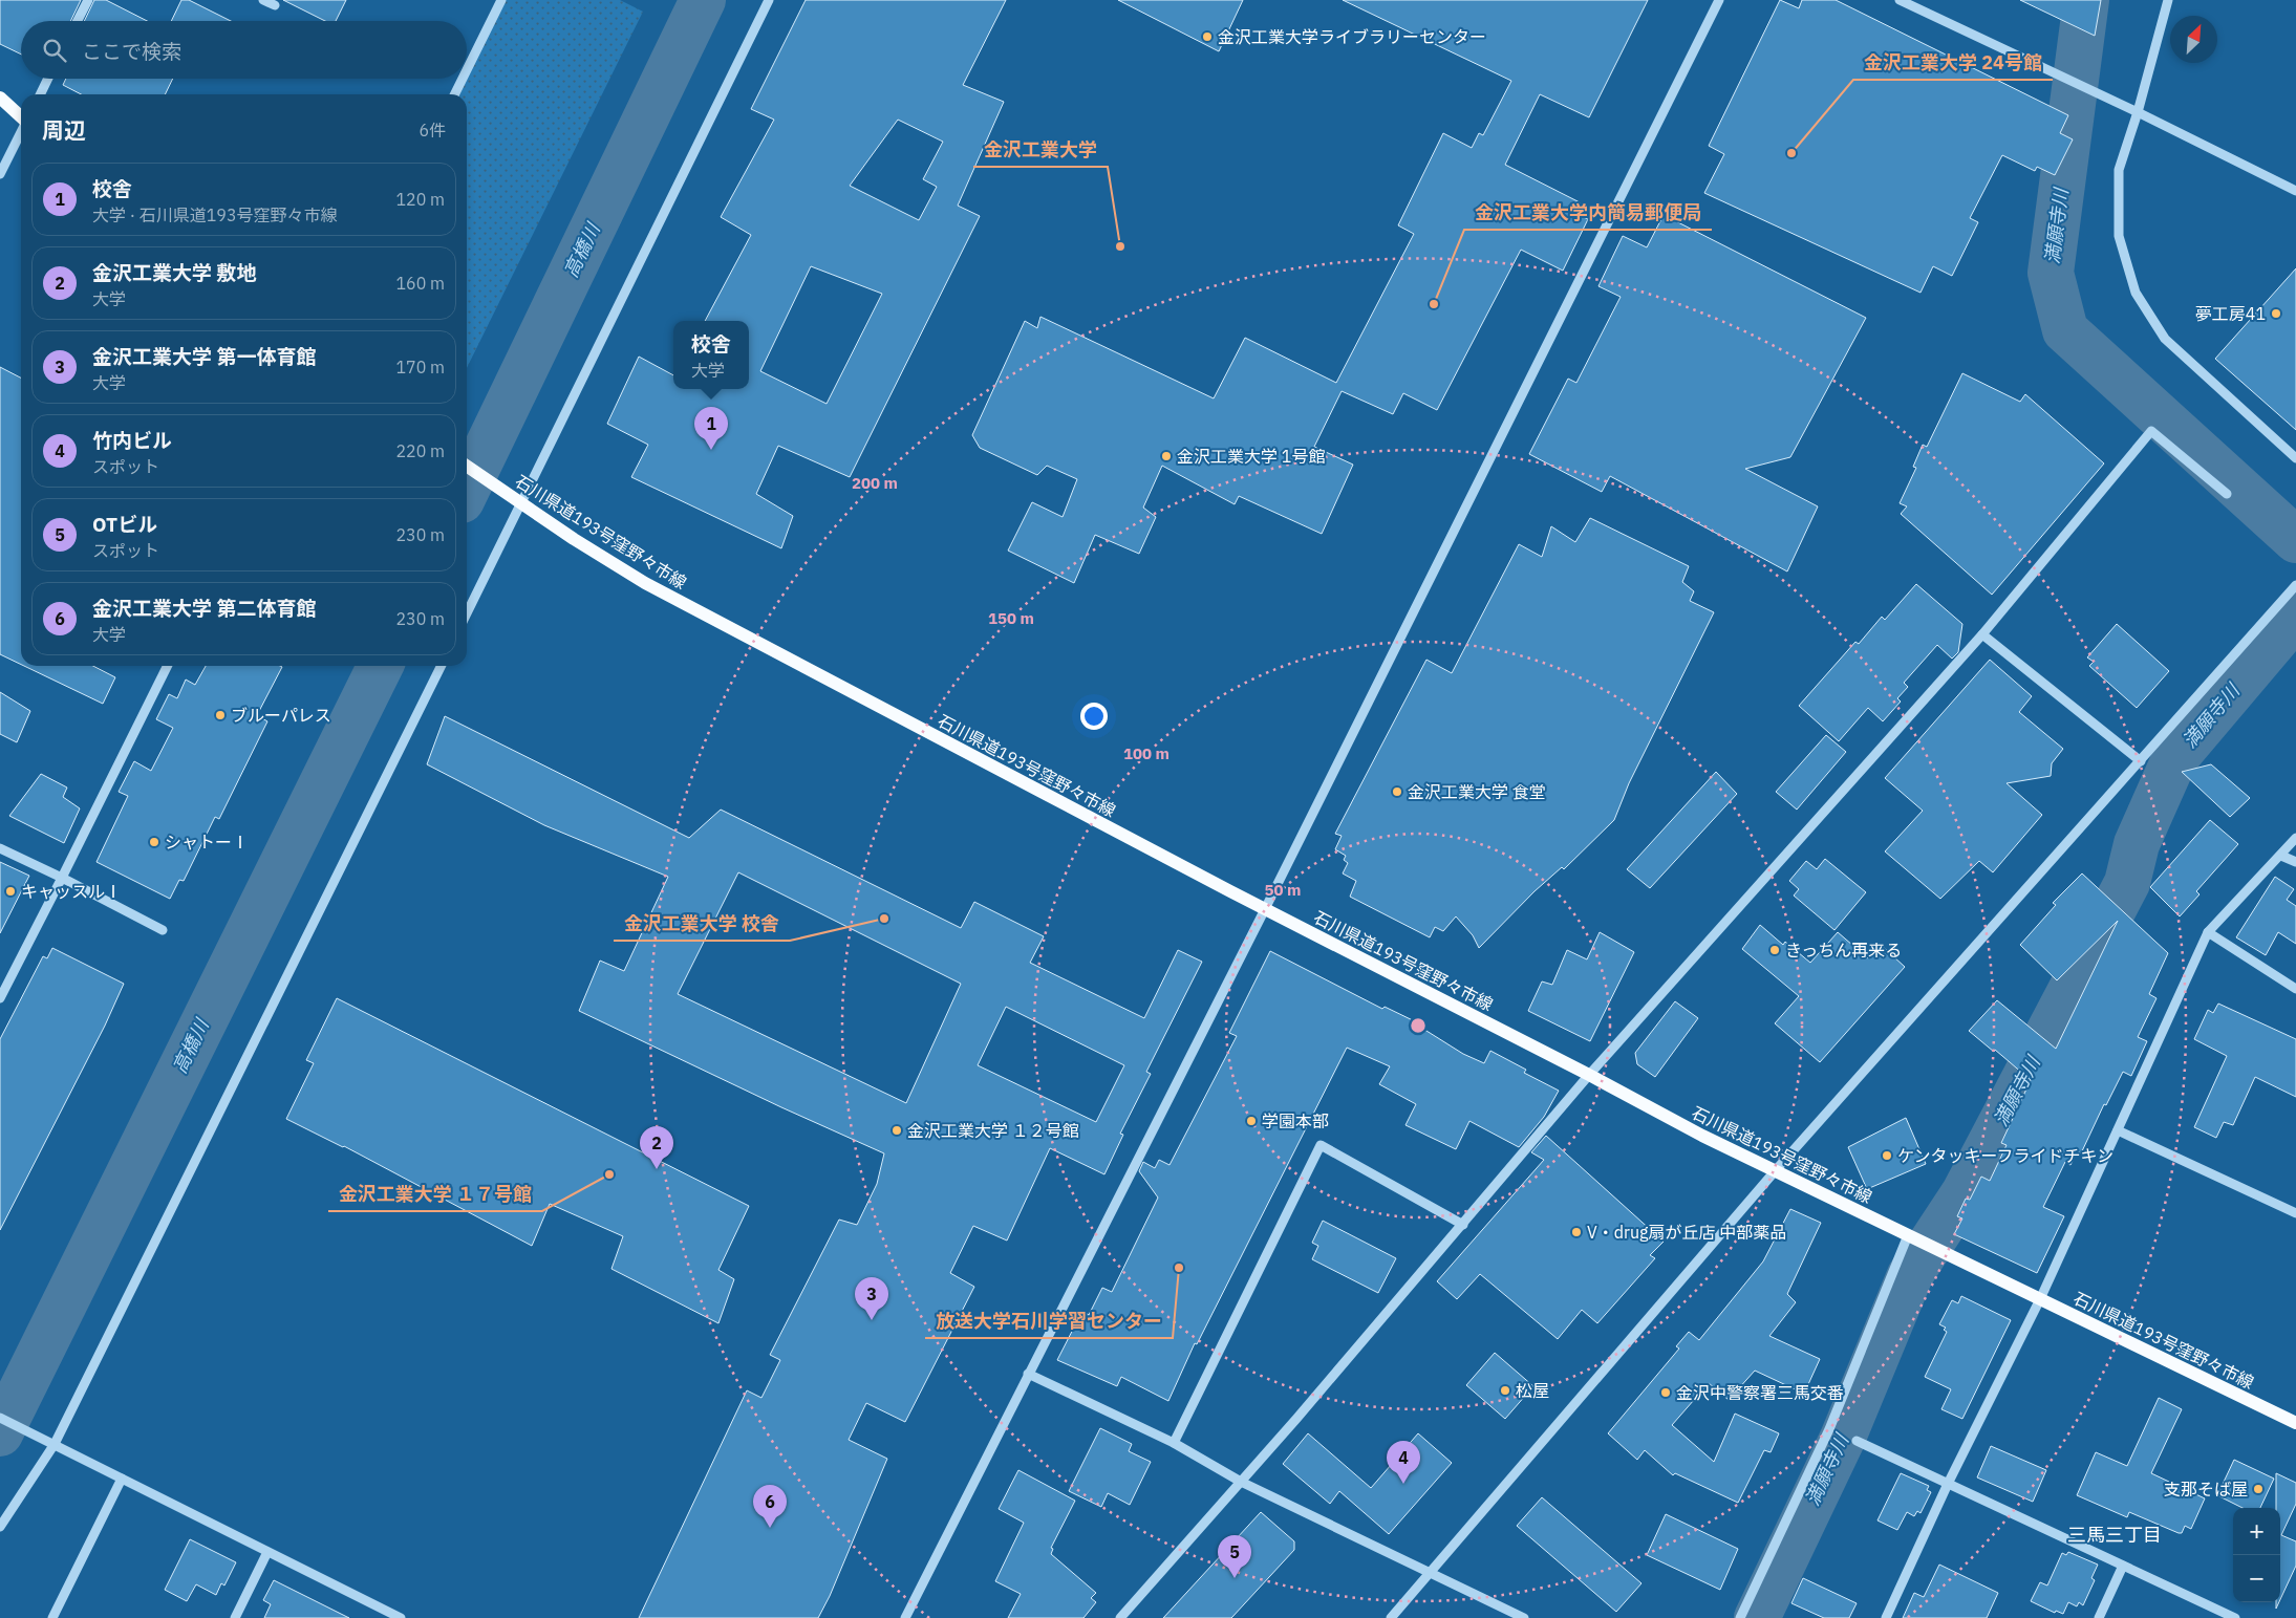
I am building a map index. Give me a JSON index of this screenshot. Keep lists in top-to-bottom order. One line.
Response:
{"streets":{"main road":["石川県道193号窪野々市線"]},"districts":["三馬三丁目"],"water":["満願寺川","高橋川"],"places":["金沢工業大学ライブラリーセンター","金沢工業大学 24号館","金沢工業大学","金沢工業大学内簡易郵便局","夢工房41","金沢工業大学 1号館","ブルーパレス","金沢工業大学 食堂","シャトーⅠ","キャッスルⅠ","金沢工業大学 校舎","きっちん再来る","学園本部","金沢工業大学 １２号館","ケンタッキーフライドチキン","金沢工業大学 １７号館","V・drug扇が丘店 中部薬品","放送大学石川学習センター","松屋","金沢中警察署三馬交番","支那そば屋"],"north":"top right","page":{"search":"ここで検索","heading":["周辺","6件"],"list":[{"mark":"1","name":"校舎","note":"大学 · 石川県道193号窪野々市線","value":"120 m"},{"mark":"2","name":"金沢工業大学 敷地","note":"大学","value":"160 m"},{"mark":"3","name":"金沢工業大学 第一体育館","note":"大学","value":"170 m"},{"mark":"4","name":"竹内ビル","note":"スポット","value":"220 m"},{"mark":"5","name":"OTビル","note":"スポット","value":"230 m"},{"mark":"6","name":"金沢工業大学 第二体育館","note":"大学","value":"230 m"}],"popup":["校舎","大学"],"pins":["1","2","3","4","6","5"],"map_buttons":["+","−"]},"rings":["200 m","150 m","100 m","50 m"]}
